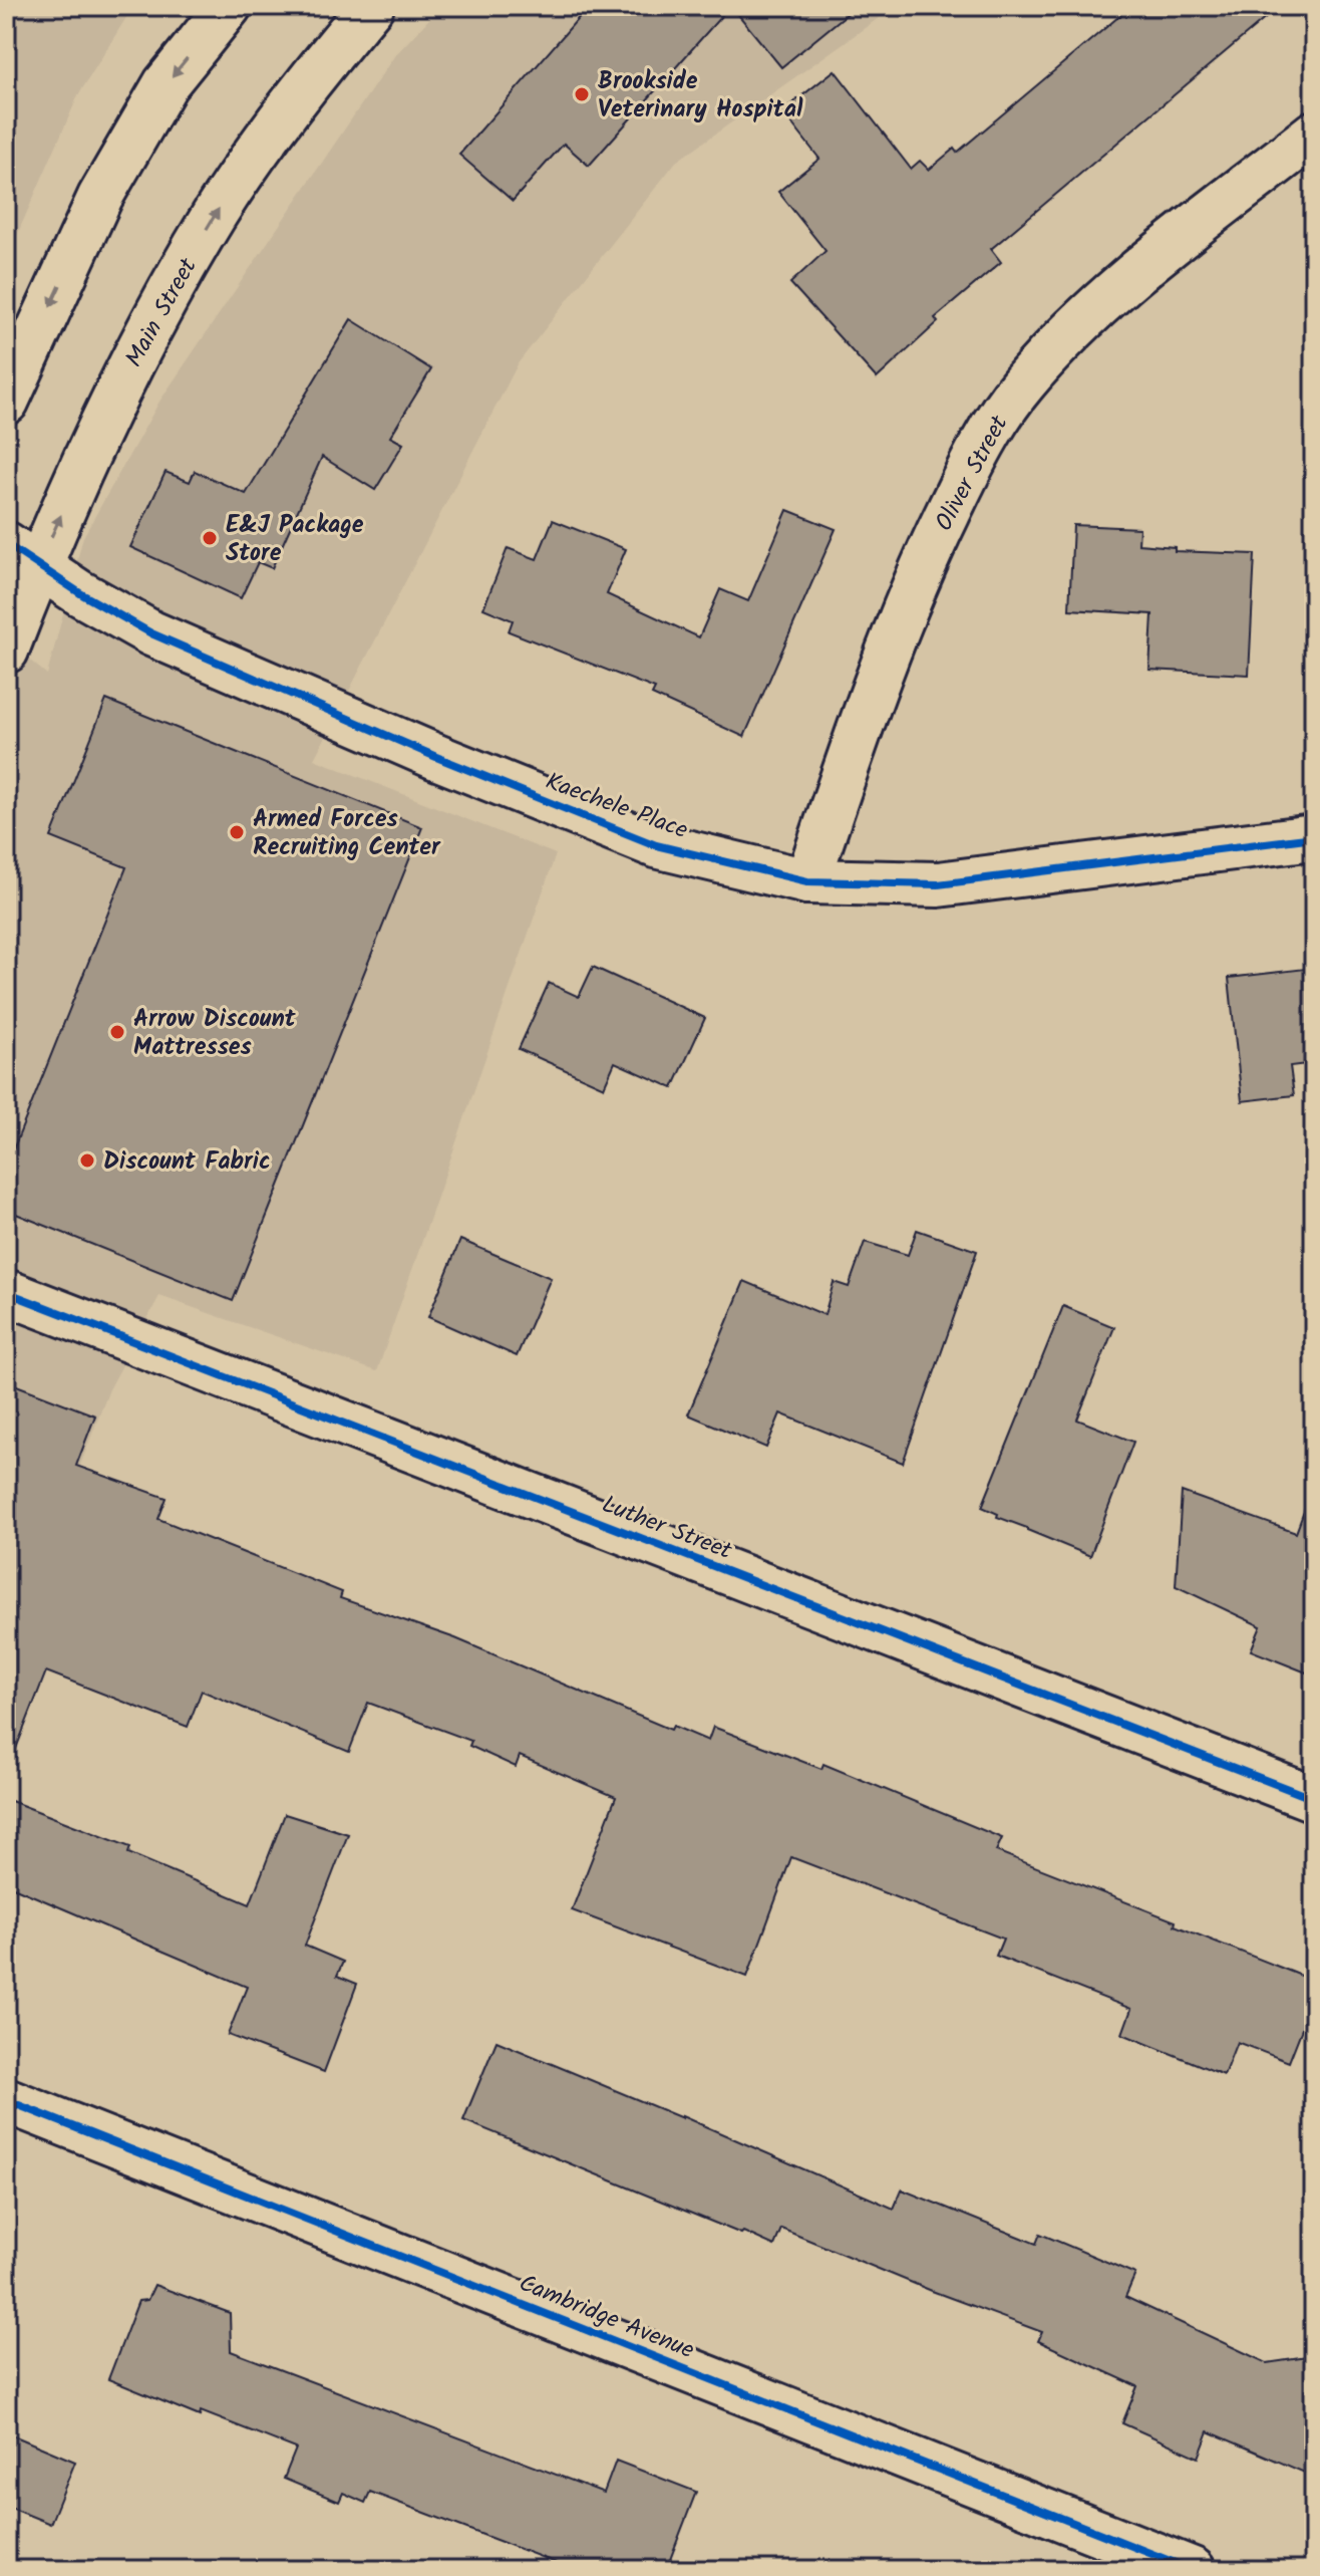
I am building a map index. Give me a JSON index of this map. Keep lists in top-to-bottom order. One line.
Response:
{"streets":{"street":["Main Street","Oliver Street","Kaechele Place","Luther Street","Cambridge Avenue"]},"crossings":[["Main Street","Kaechele Place"],["Oliver Street","Kaechele Place"]],"places":["Brookside Veterinary Hospital","E&J Package Store","Armed Forces Recruiting Center","Arrow Discount Mattresses","Discount Fabric"]}
